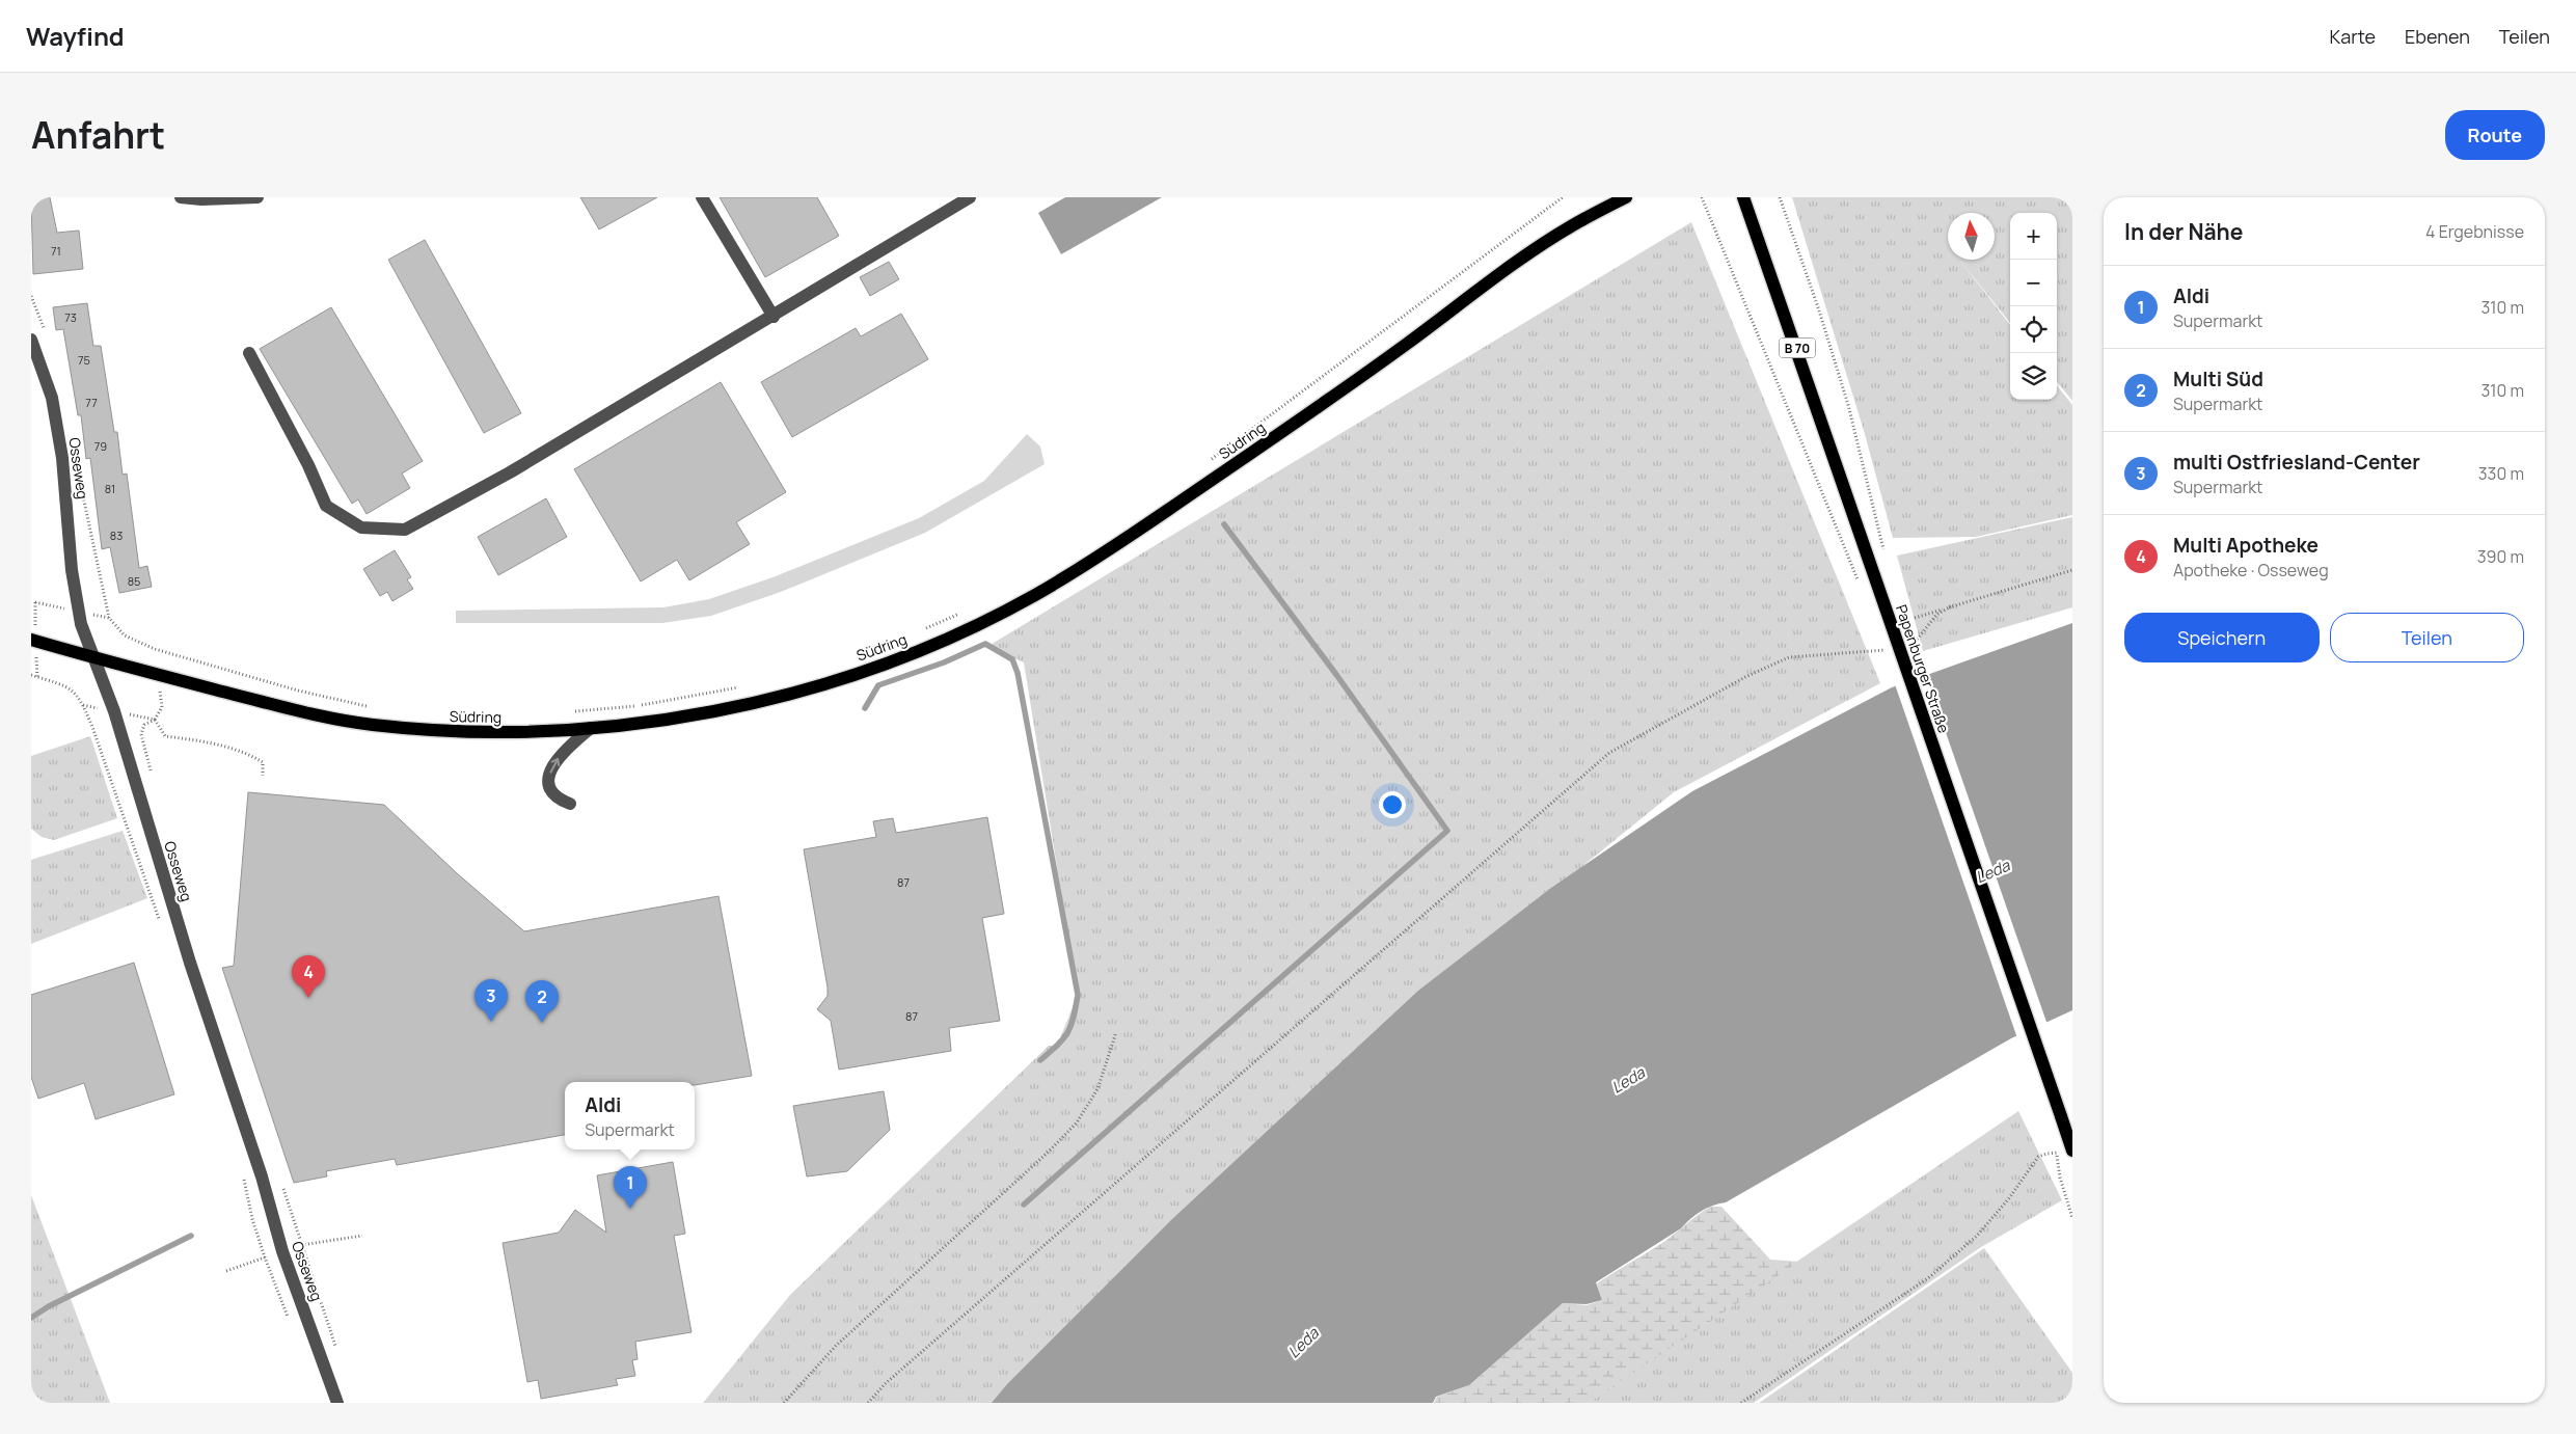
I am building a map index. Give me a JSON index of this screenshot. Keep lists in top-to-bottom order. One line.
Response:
{"streets":{"main road":["B 70","Südring","Papenburger Straße"],"street":["Osseweg"]},"crossings":[["Südring","Osseweg"]],"water":["Leda"],"house_numbers":["71","73","75","77","79","81","83","85","87","87"],"north":"top","page":{"header":"Wayfind","nav":["Karte","Ebenen","Teilen"],"title":"Anfahrt","buttons":["Route",["Speichern","Teilen"]],"heading":["In der Nähe","4 Ergebnisse"],"map_buttons":["+","−"],"list":[{"mark":"1","name":"Aldi","note":"Supermarkt","value":"310 m"},{"mark":"2","name":"Multi Süd","note":"Supermarkt","value":"310 m"},{"mark":"3","name":"multi Ostfriesland-Center","note":"Supermarkt","value":"330 m"},{"mark":"4","name":"Multi Apotheke","note":"Apotheke · Osseweg","value":"390 m"}],"pins":["4","3","2","1"],"popup":["Aldi","Supermarkt"]}}
